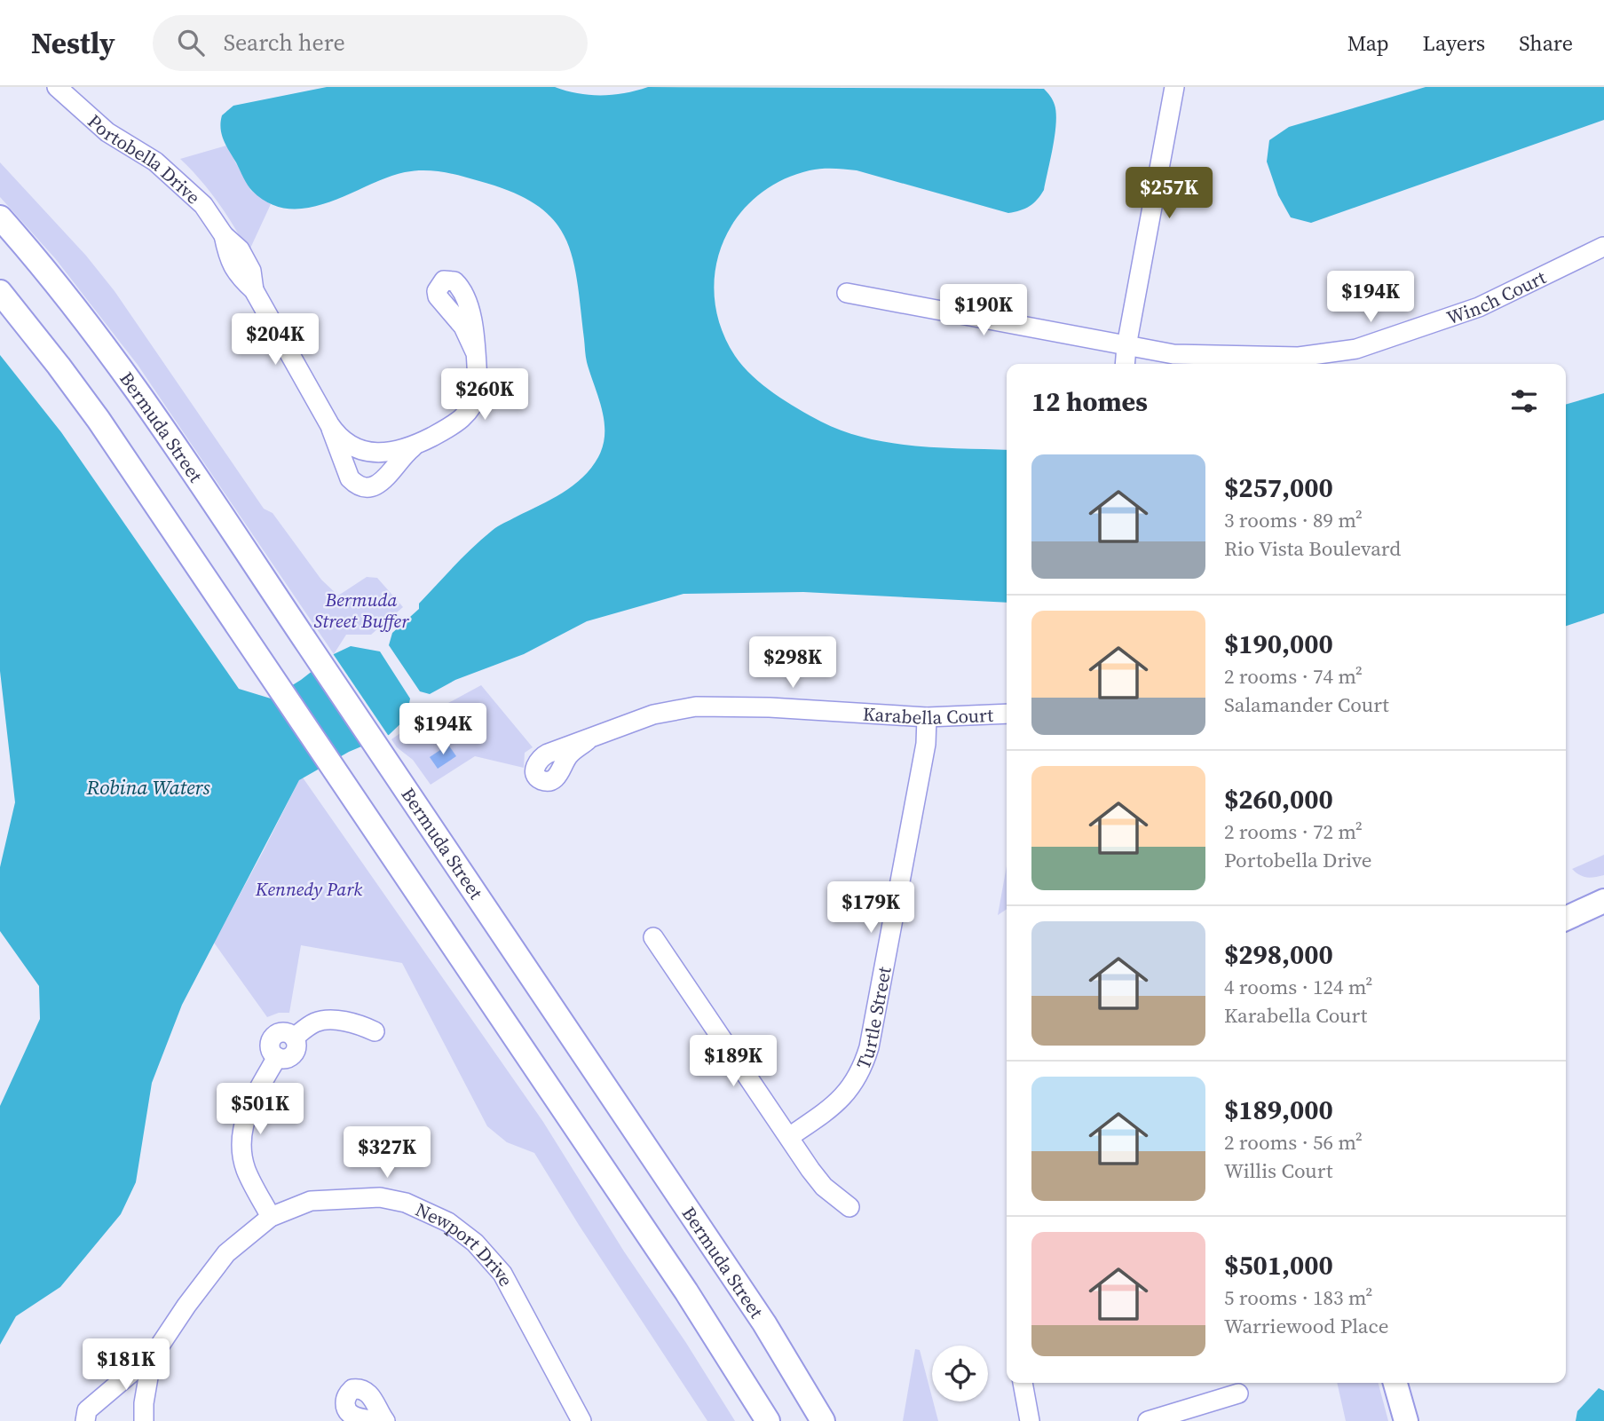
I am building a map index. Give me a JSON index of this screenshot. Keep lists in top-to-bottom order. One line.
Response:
{"streets":{"main road":["Bermuda Street"],"street":["Portobella Drive","Winch Court","Karabella Court","Turtle Street","Newport Drive"]},"crossings":[["Karabella Court","Turtle Street"]],"water":["Robina Waters"],"parks":["Bermuda Street Buffer","Kennedy Park"],"page":{"header":"Nestly","search":"Search here","nav":["Map","Layers","Share"],"price":["$257K","$194K","$190K","$204K","$260K","$298K","$194K","$179K","$189K","$501K","$327K","$181K"],"heading":"12 homes","list":[{"name":"$257,000","note":"3 rooms · 89 m² · Rio Vista Boulevard"},{"name":"$190,000","note":"2 rooms · 74 m² · Salamander Court"},{"name":"$260,000","note":"2 rooms · 72 m² · Portobella Drive"},{"name":"$298,000","note":"4 rooms · 124 m² · Karabella Court"},{"name":"$189,000","note":"2 rooms · 56 m² · Willis Court"},{"name":"$501,000","note":"5 rooms · 183 m² · Warriewood Place"}]}}
